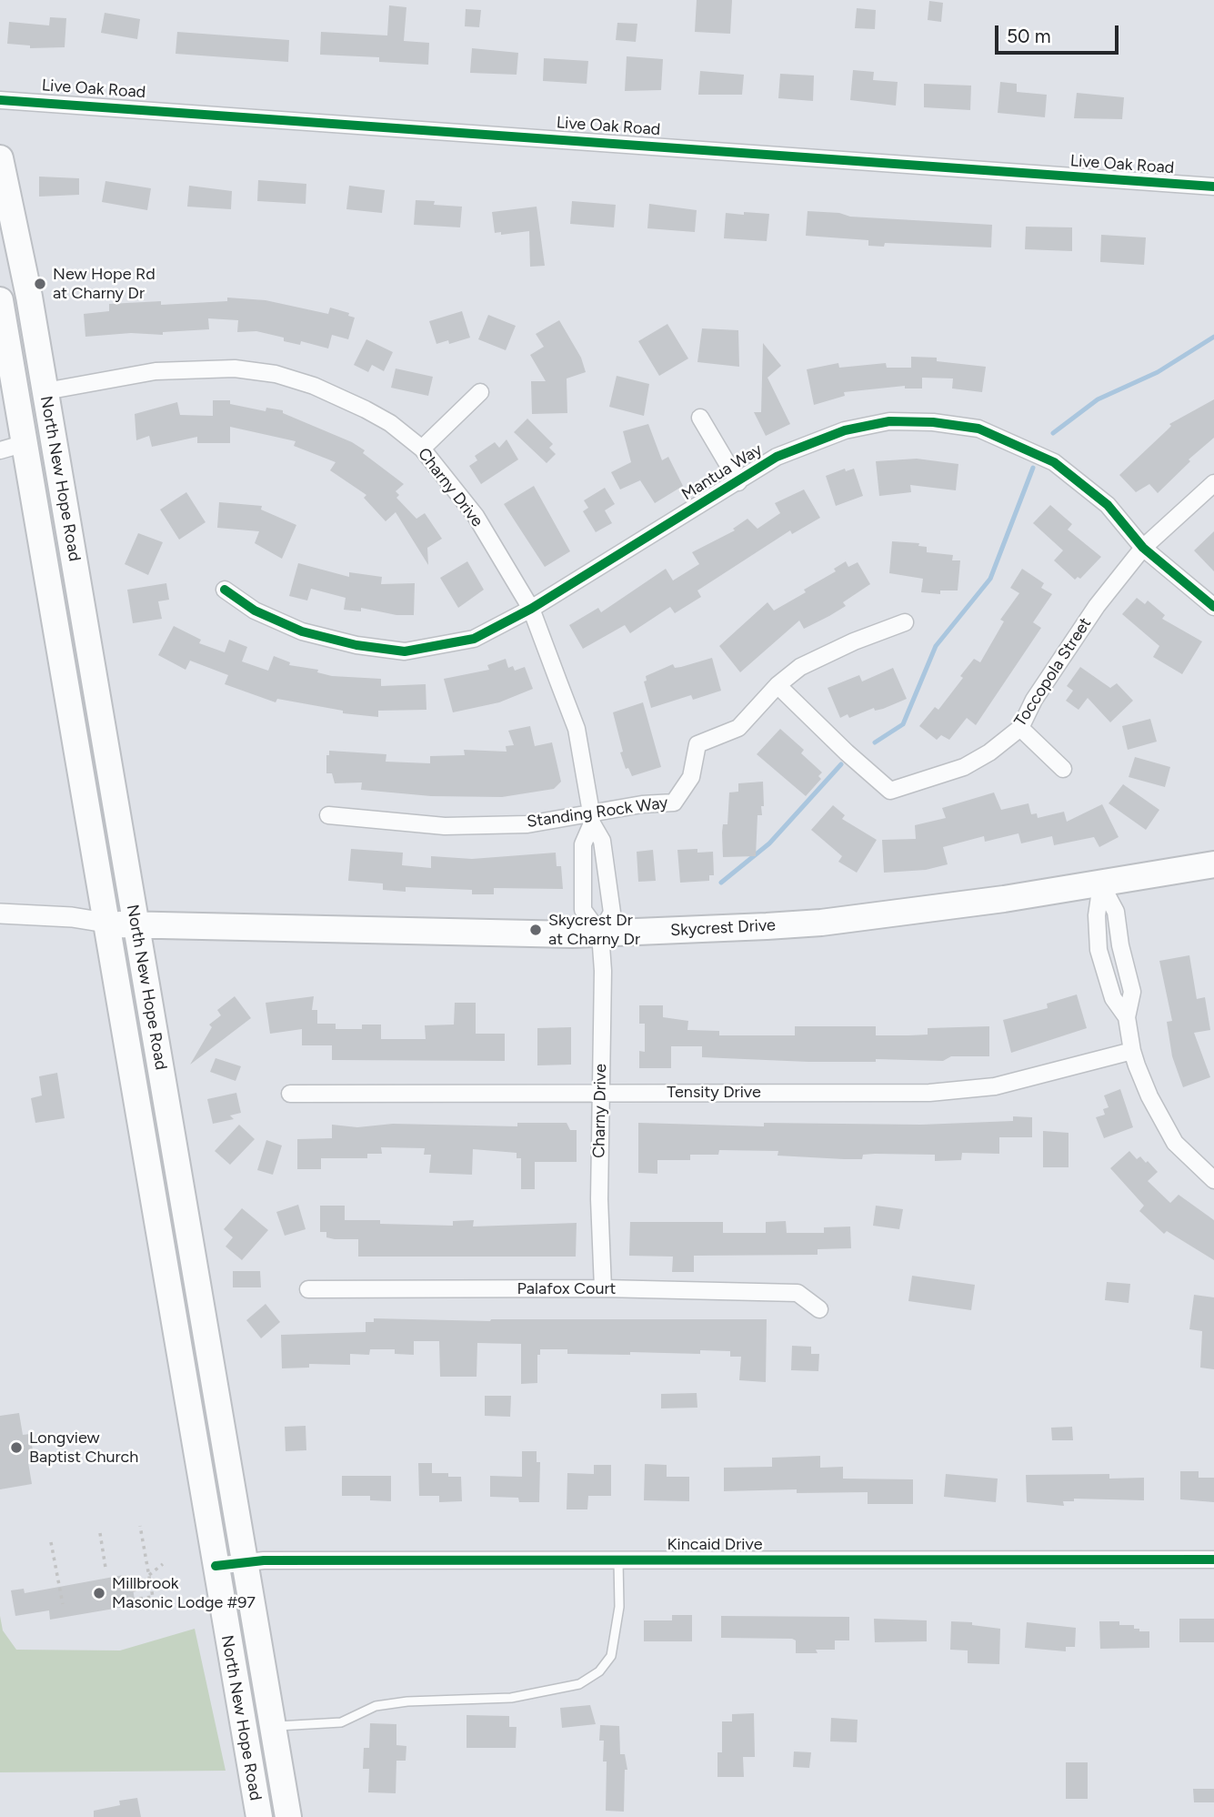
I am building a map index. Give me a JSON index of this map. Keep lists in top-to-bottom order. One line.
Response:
{"streets":{"main road":["North New Hope Road","Skycrest Drive"],"street":["Live Oak Road","Mantua Way","Charny Drive","Toccopola Street","Standing Rock Way","Tensity Drive","Palafox Court","Kincaid Drive"]},"crossings":[["Mantua Way","Charny Drive"],["Mantua Way","Toccopola Street"],["North New Hope Road","Charny Drive"],["North New Hope Road","Skycrest Drive"],["North New Hope Road","Kincaid Drive"],["Charny Drive","Standing Rock Way"],["Charny Drive","Skycrest Drive"],["Charny Drive","Tensity Drive"],["Charny Drive","Palafox Court"],["Toccopola Street","Standing Rock Way"]],"places":["New Hope Rd at Charny Dr","Skycrest Dr at Charny Dr","Longview Baptist Church","Millbrook Masonic Lodge #97"],"scale_bar":"50 m"}
